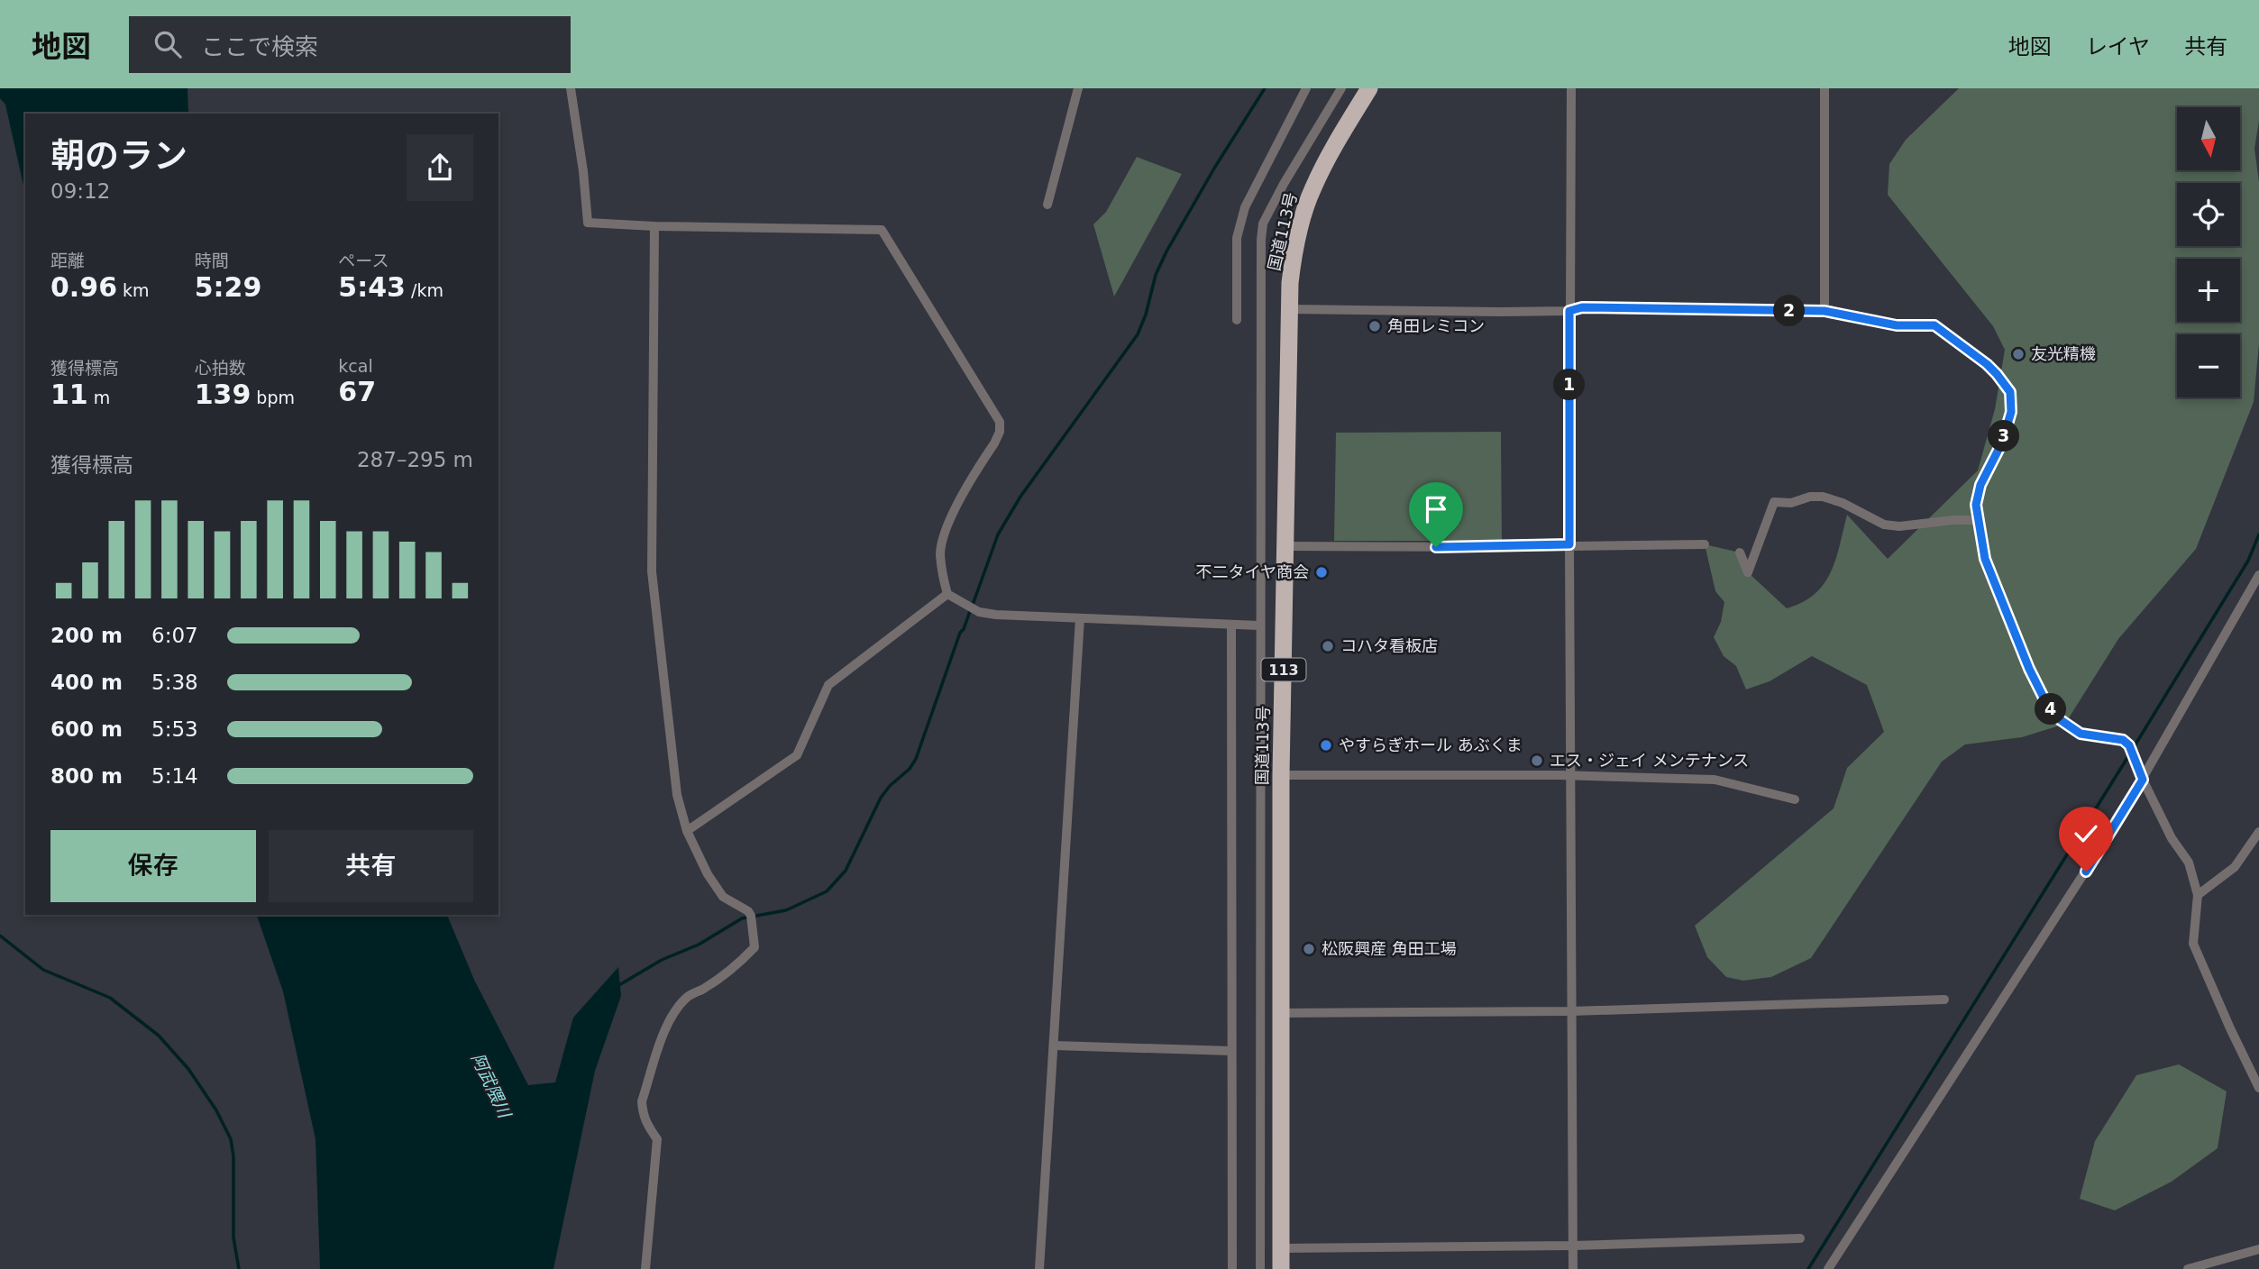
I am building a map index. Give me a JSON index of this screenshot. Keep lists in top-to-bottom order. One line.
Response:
{"streets":{"highway":["国道113号","113"]},"water":["阿武隈川"],"places":["角田レミコン","友光精機","不二タイヤ商会","コハタ看板店","やすらぎホール あぶくま","エス・ジェイ メンテナンス","松阪興産 角田工場"],"north":"bottom","page":{"header":"地図","search":"ここで検索","nav":["地図","レイヤ","共有"],"map_buttons":["+","−"],"heading":["朝のラン","09:12"],"stats":[["距離","0.96 km"],["時間","5:29"],["ペース","5:43 /km"],["獲得標高","11 m"],["心拍数","139 bpm"],["kcal","67"]],"pins":["2","1","3","4"],"chart":["獲得標高","287–295 m"],"list":[{"name":"200 m","note":"6:07"},{"name":"400 m","note":"5:38"},{"name":"600 m","note":"5:53"},{"name":"800 m","note":"5:14"}],"buttons":["保存","共有"]}}
